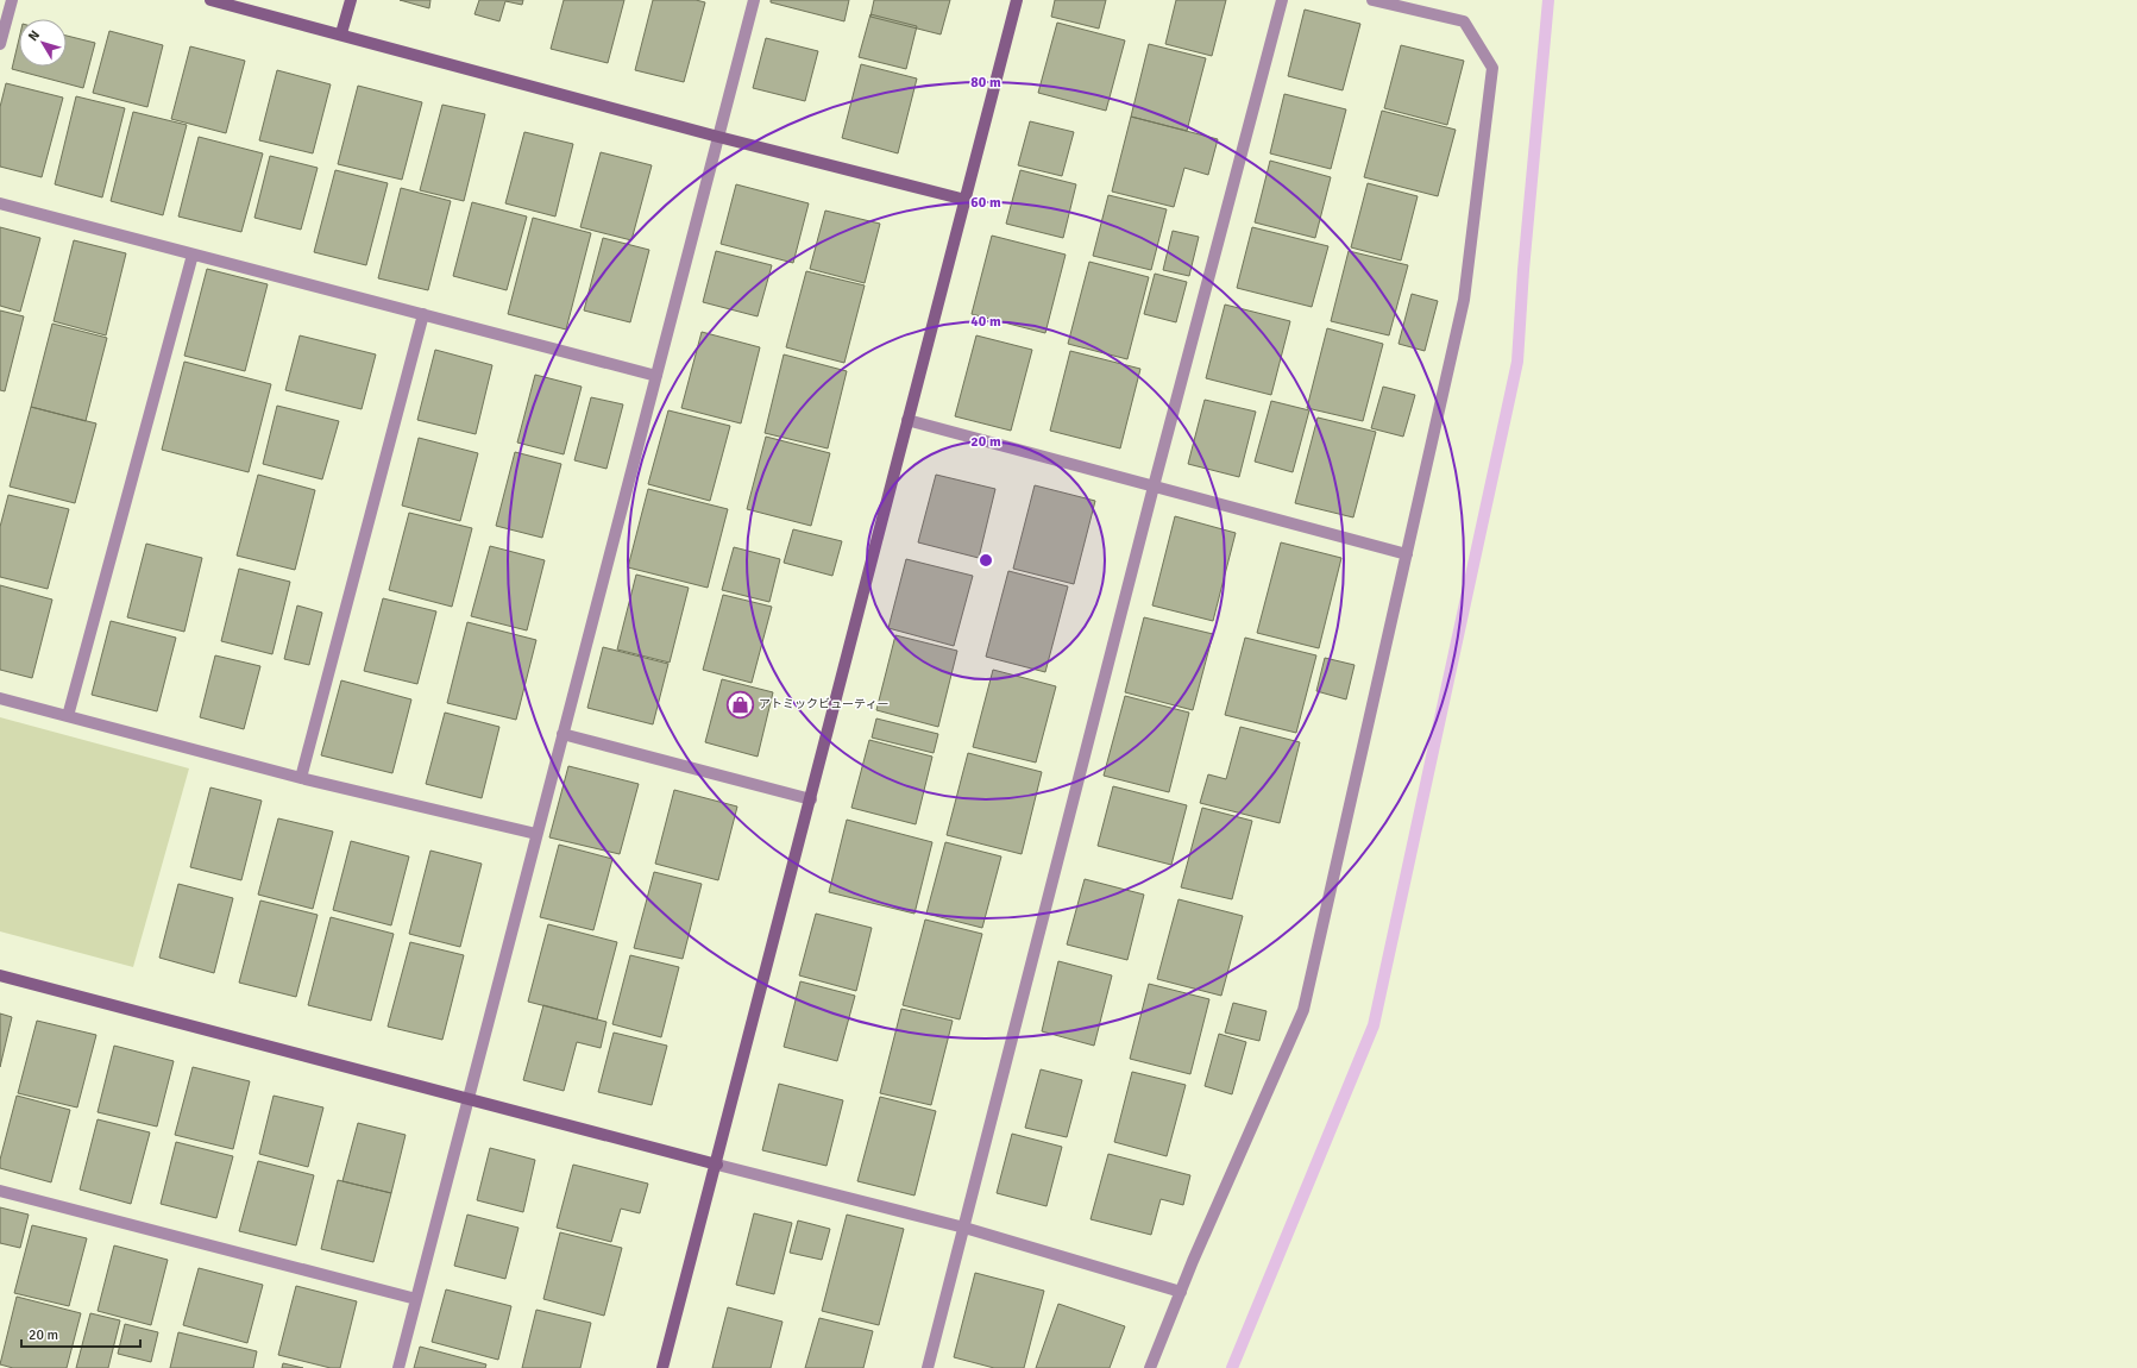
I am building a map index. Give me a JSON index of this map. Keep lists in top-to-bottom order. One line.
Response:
{"places":{"shop":["アトミックビューティー"]},"scale_bar":"20 m","north":"top left","rings":["80 m","60 m","40 m","20 m"]}
